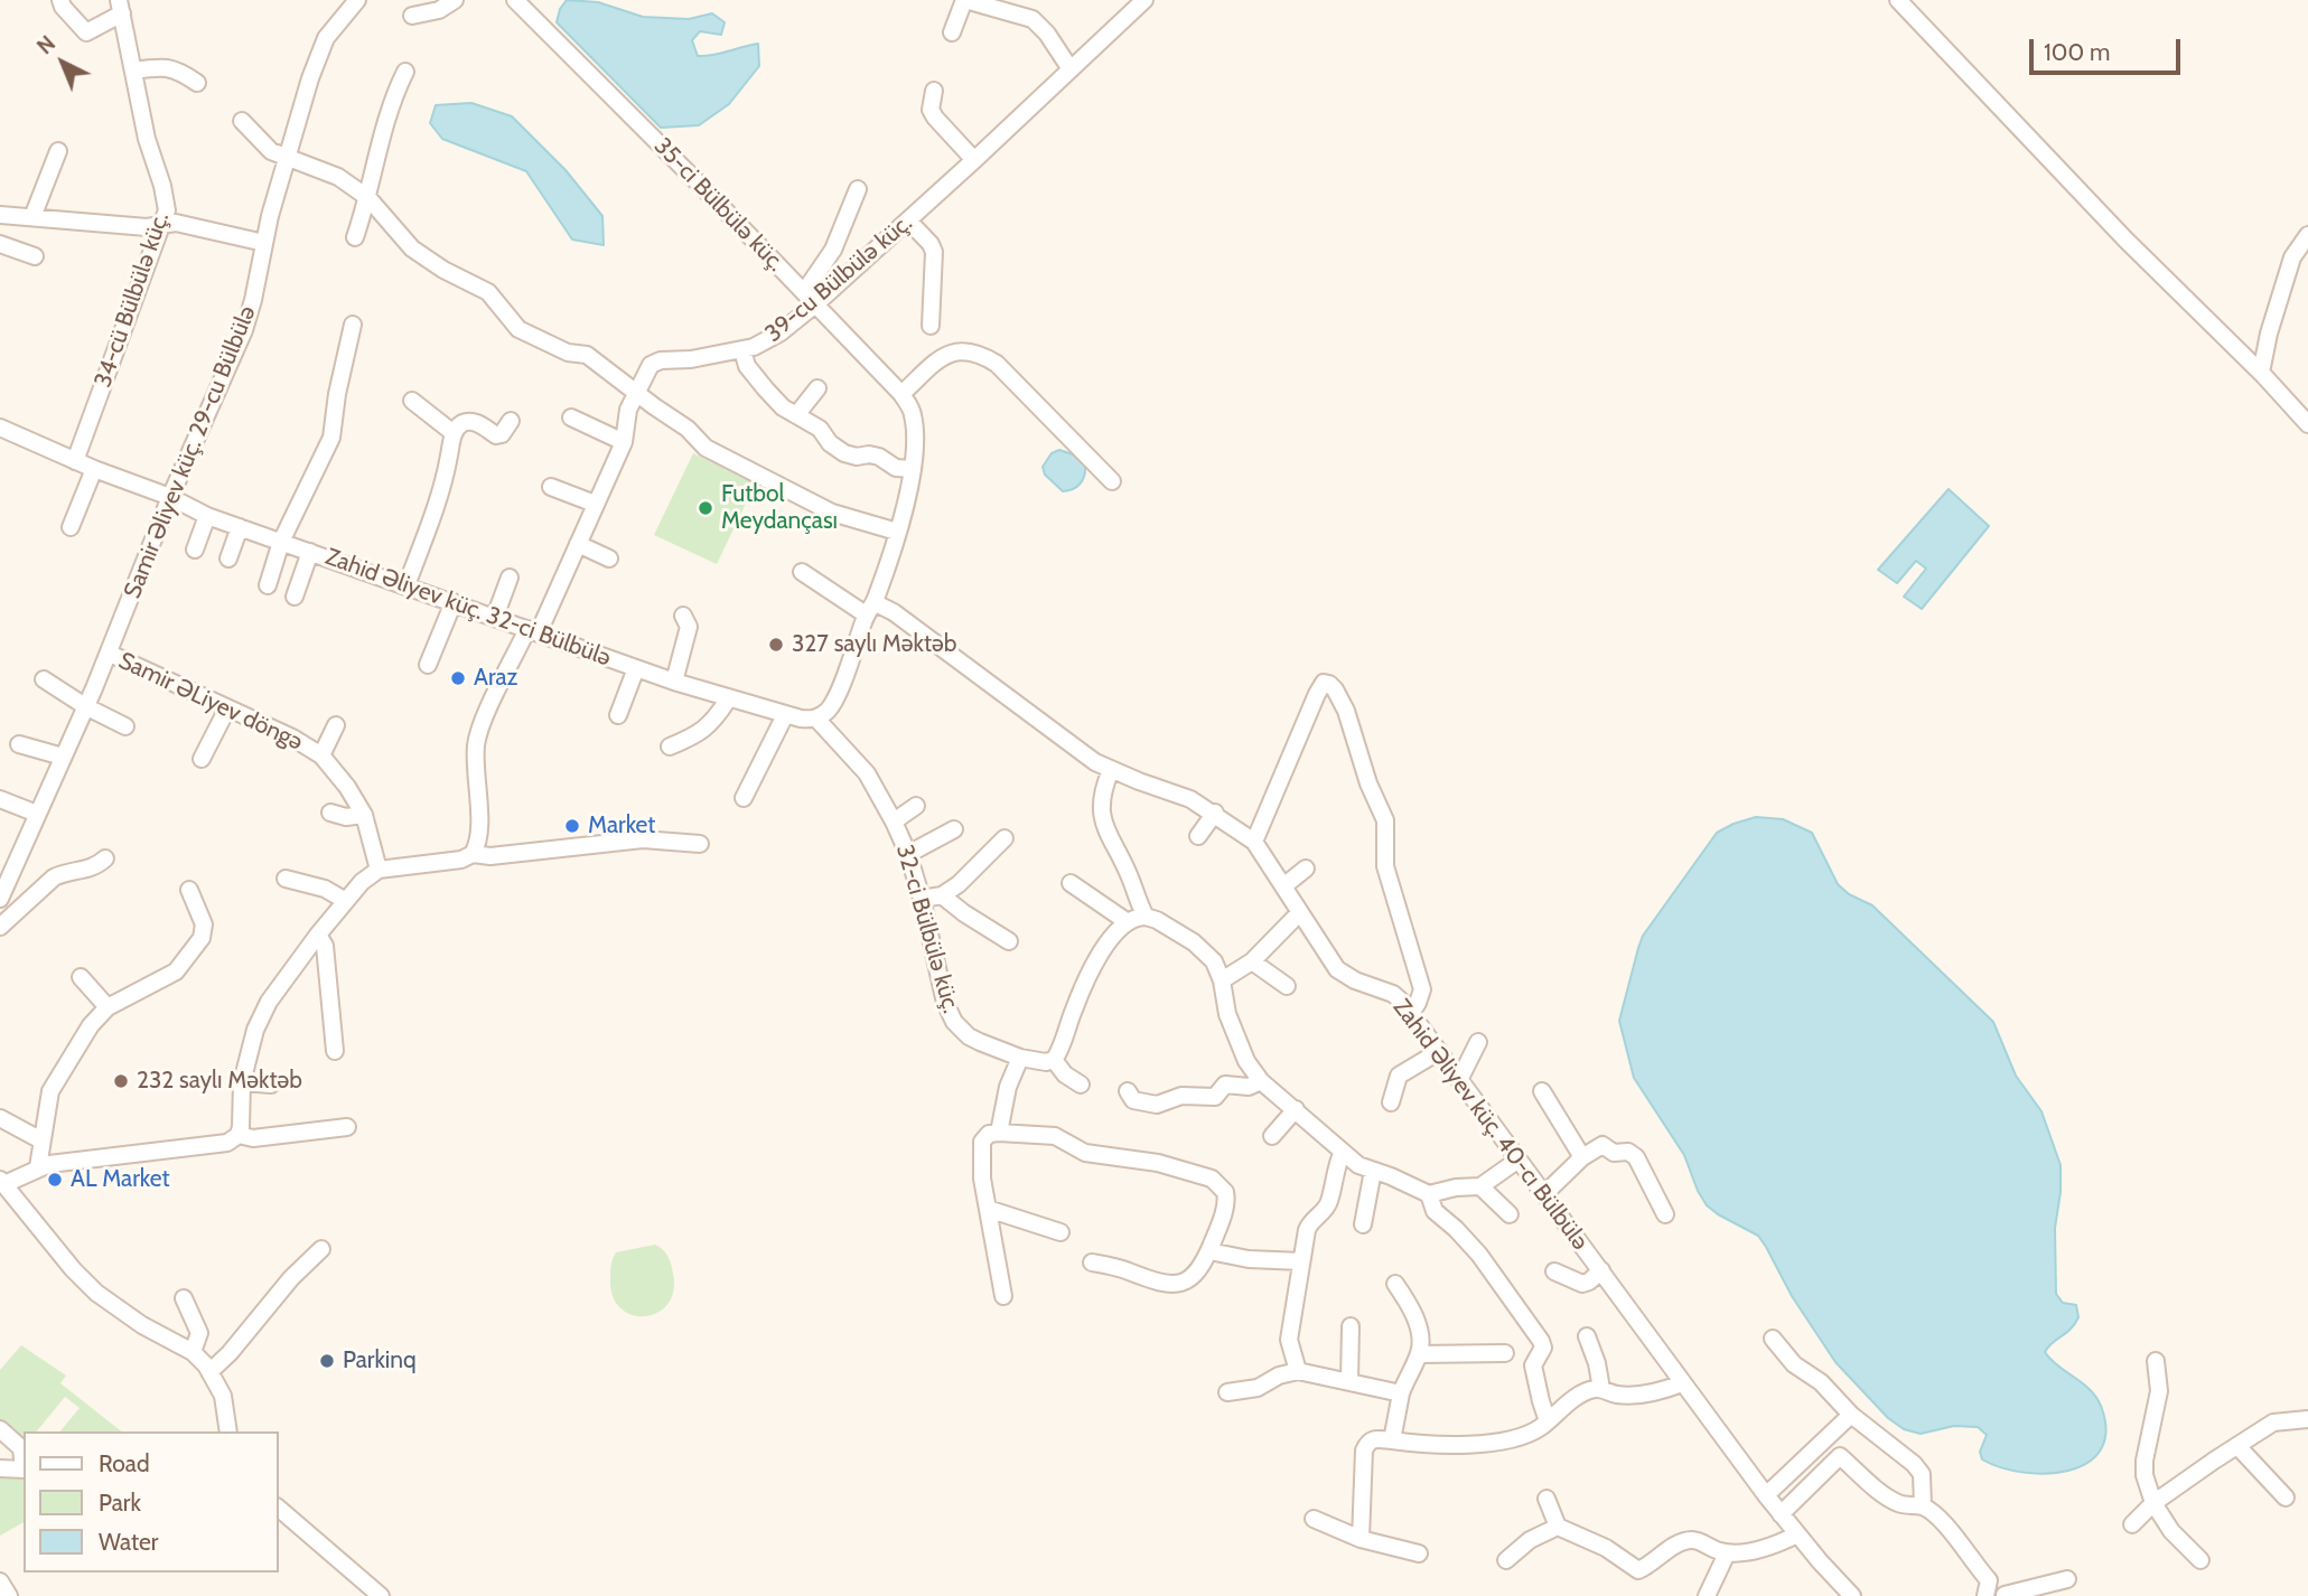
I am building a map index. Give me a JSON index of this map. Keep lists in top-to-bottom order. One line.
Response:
{"streets":{"street":["35-ci Bülbülə küç.","39-cu Bülbülə küç.","34-cü Bülbülə küç.","Samir Əliyev küç. 29-cu Bülbülə","Zahid Əliyev küç. 32-ci Bülbülə","Samir ƏLiyev döngə","32-ci Bülbülə küç.","Zahid Əliyev küç. 40-cı Bülbülə"]},"crossings":[["35-ci Bülbülə küç.","39-cu Bülbülə küç."],["35-ci Bülbülə küç.","Zahid Əliyev küç. 40-cı Bülbülə"],["39-cu Bülbülə küç.","Zahid Əliyev küç. 32-ci Bülbülə"],["34-cü Bülbülə küç.","Zahid Əliyev küç. 32-ci Bülbülə"],["Samir Əliyev küç. 29-cu Bülbülə","Zahid Əliyev küç. 32-ci Bülbülə"],["Samir Əliyev küç. 29-cu Bülbülə","Samir ƏLiyev döngə"],["Zahid Əliyev küç. 32-ci Bülbülə","32-ci Bülbülə küç."]],"places":["Futbol Meydançası","327 saylı Məktəb","Araz","Market","232 saylı Məktəb","AL Market","Parkinq"],"legend":["Road","Park","Water"],"scale_bar":"100 m","north":"top left"}
